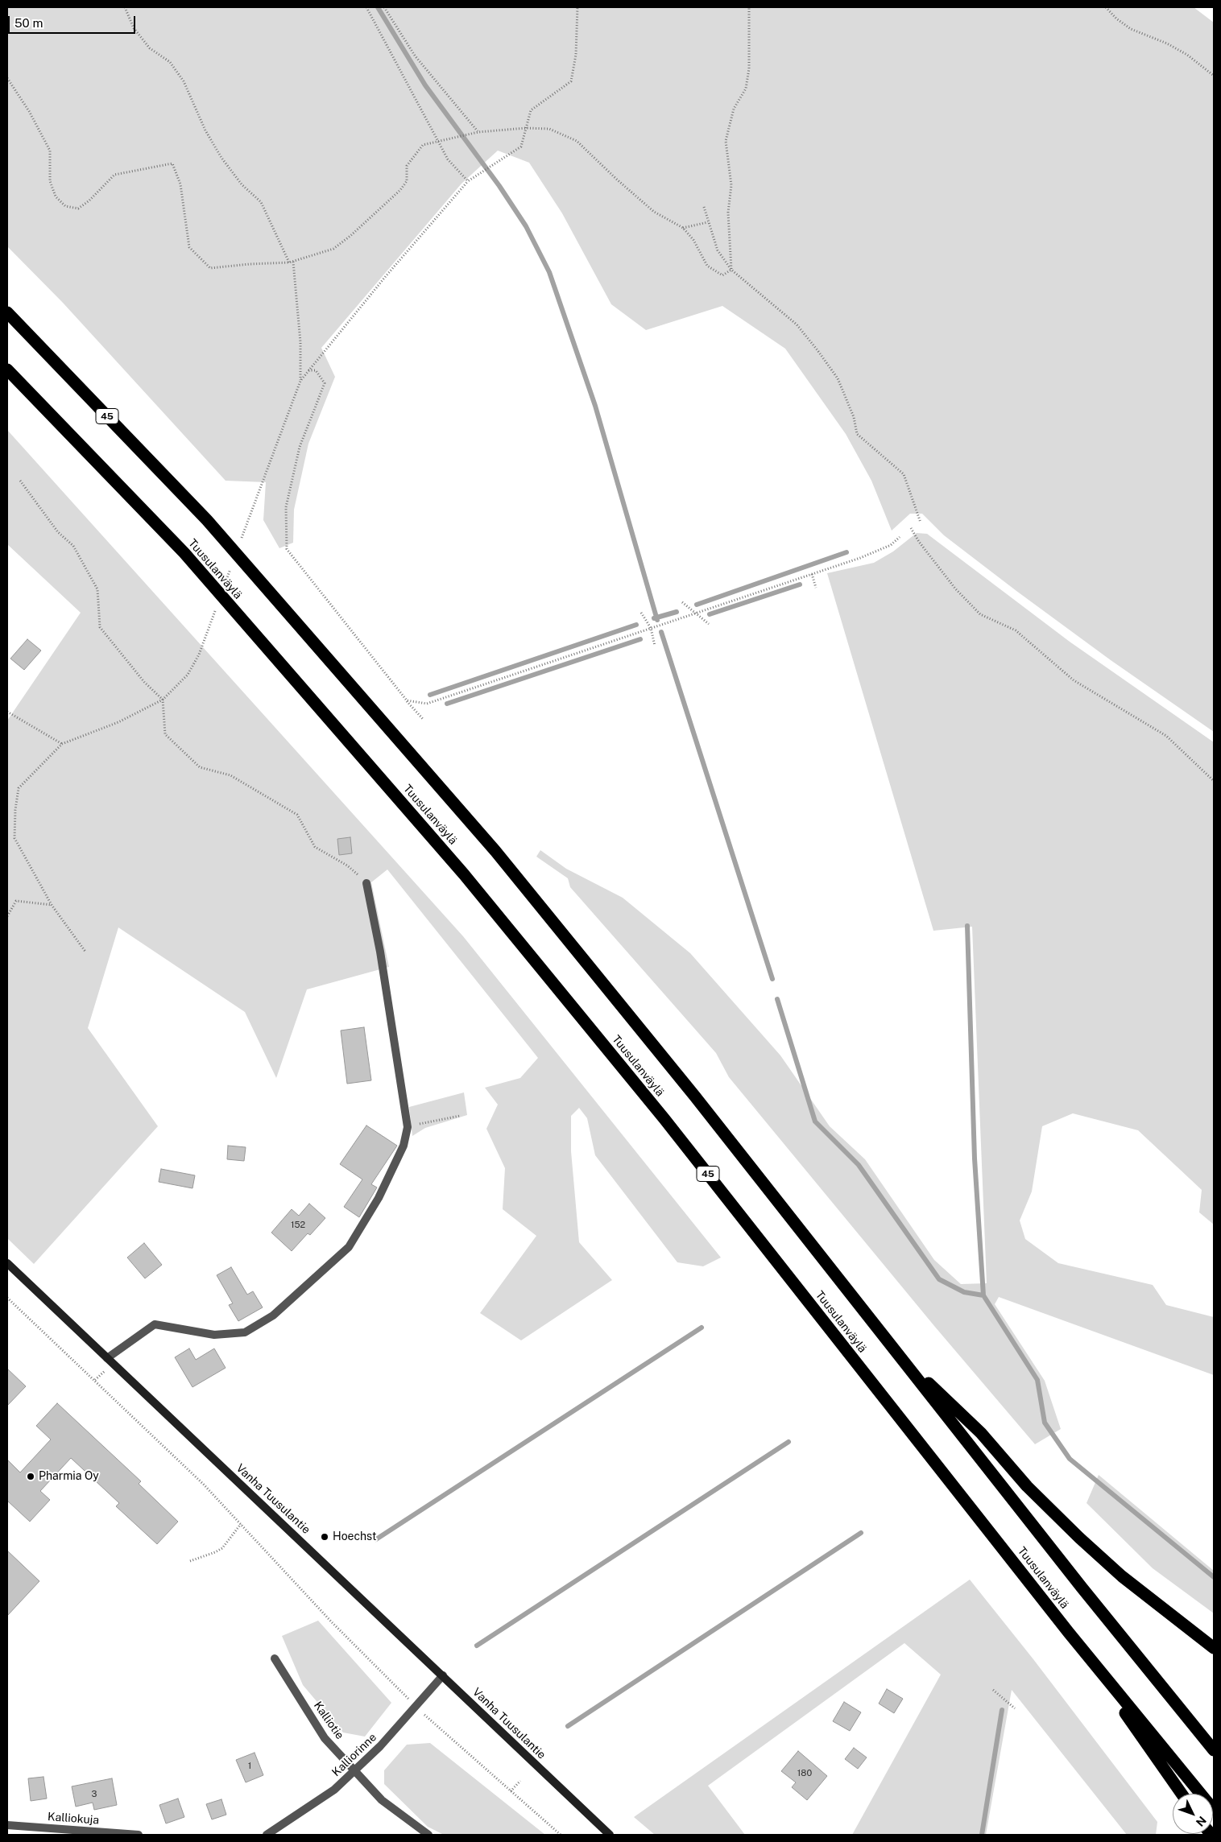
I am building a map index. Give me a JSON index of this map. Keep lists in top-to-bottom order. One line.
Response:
{"streets":{"highway":["45","Tuusulanväylä"],"main road":["Vanha Tuusulantie"],"street":["Kalliotie","Kalliorinne","Kalliokuja"]},"crossings":[["Vanha Tuusulantie","Kalliorinne"],["Kalliotie","Kalliorinne"]],"places":["Pharmia Oy","Hoechst"],"house_numbers":["152","1","180","3"],"scale_bar":"50 m","north":"bottom right"}
